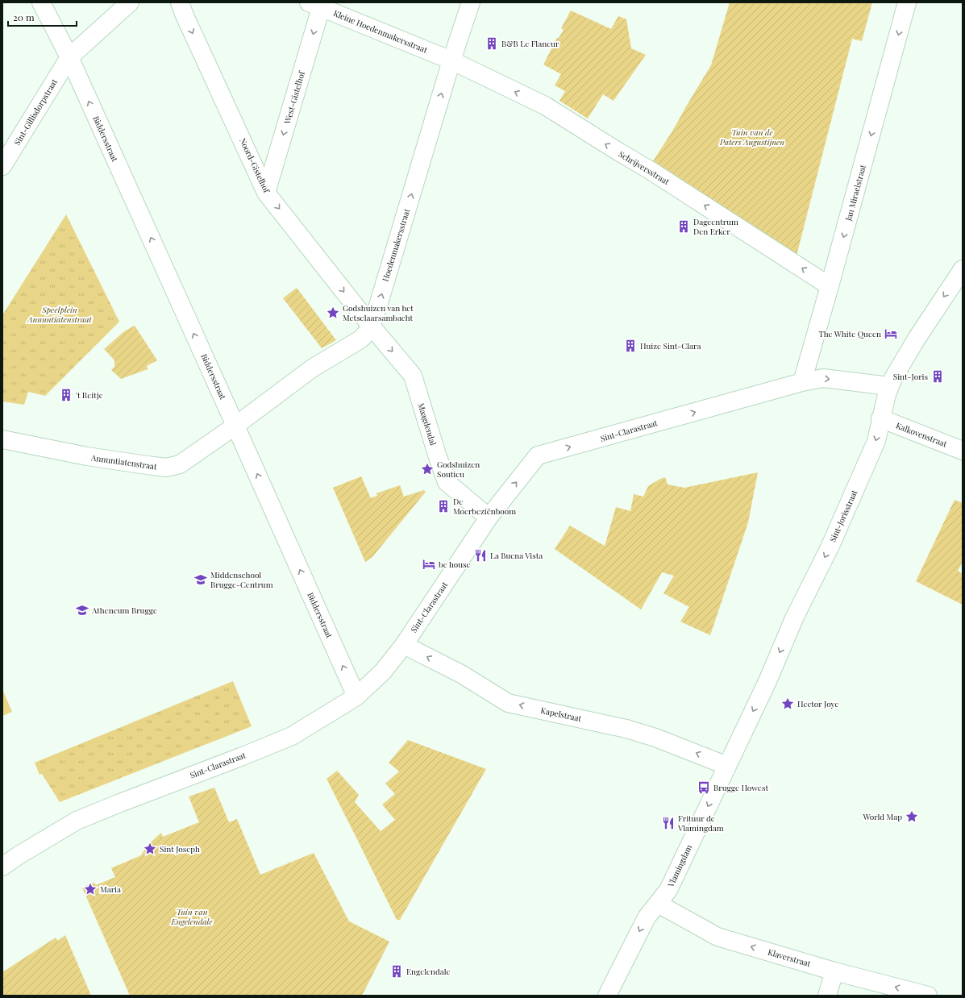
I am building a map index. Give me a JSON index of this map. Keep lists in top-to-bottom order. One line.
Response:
{"streets":{"street":["Kleine Hoedenmakersstraat","West-Gistelhof","Sint-Gillisdorpstraat","Biddersstraat","Noord-Gistelhof","Schrijversstraat","Jan Miraelstraat","Hoedenmakersstraat","Maagdendal","Sint-Clarastraat","Kalkovenstraat","Annuntiatenstraat","Sint-Jorisstraat","Kapelstraat","Vlamingdam","Klaverstraat"]},"crossings":[["Kleine Hoedenmakersstraat","West-Gistelhof"],["Kleine Hoedenmakersstraat","Schrijversstraat"],["Kleine Hoedenmakersstraat","Hoedenmakersstraat"],["West-Gistelhof","Noord-Gistelhof"],["Sint-Gillisdorpstraat","Biddersstraat"],["Biddersstraat","Hoedenmakersstraat"],["Biddersstraat","Sint-Clarastraat"],["Biddersstraat","Annuntiatenstraat"],["Noord-Gistelhof","Hoedenmakersstraat"],["Noord-Gistelhof","Maagdendal"],["Schrijversstraat","Jan Miraelstraat"],["Schrijversstraat","Hoedenmakersstraat"],["Jan Miraelstraat","Sint-Clarastraat"],["Hoedenmakersstraat","Maagdendal"],["Hoedenmakersstraat","Annuntiatenstraat"],["Maagdendal","Sint-Clarastraat"],["Sint-Clarastraat","Sint-Jorisstraat"],["Sint-Clarastraat","Kapelstraat"],["Kalkovenstraat","Sint-Jorisstraat"],["Sint-Jorisstraat","Kapelstraat"],["Sint-Jorisstraat","Vlamingdam"],["Kapelstraat","Vlamingdam"],["Vlamingdam","Klaverstraat"]],"one_way":["West-Gistelhof","Biddersstraat","Noord-Gistelhof","Schrijversstraat","Jan Miraelstraat","Hoedenmakersstraat","Maagdendal","Sint-Clarastraat","Sint-Jorisstraat","Kapelstraat","Vlamingdam","Klaverstraat"],"parks":["Tuin van de Paters Augustijnen","Speelplein Annuntiatenstraat","Tuin van Engelendale"],"places":{"building":["B&B Le Flaneur","Dagcentrum Den Erker","Huize Sint-Clara","Sint-Joris","'t Reitje","De Moerbeziënboom","Engelendale"],"place":["Godshuizen van het Metselaarsambacht","Godshuizen Soutieu","Hector Joye","World Map","Sint Joseph","Maria"],"hotel":["The White Queen","be house"],"restaurant":["La Buena Vista","Frituur de Vlamingdam"],"school or university":["Middenschool Brugge-Centrum","Atheneum Brugge"],"bus stop":["Brugge Howest"]},"scale_bar":"20 m"}
